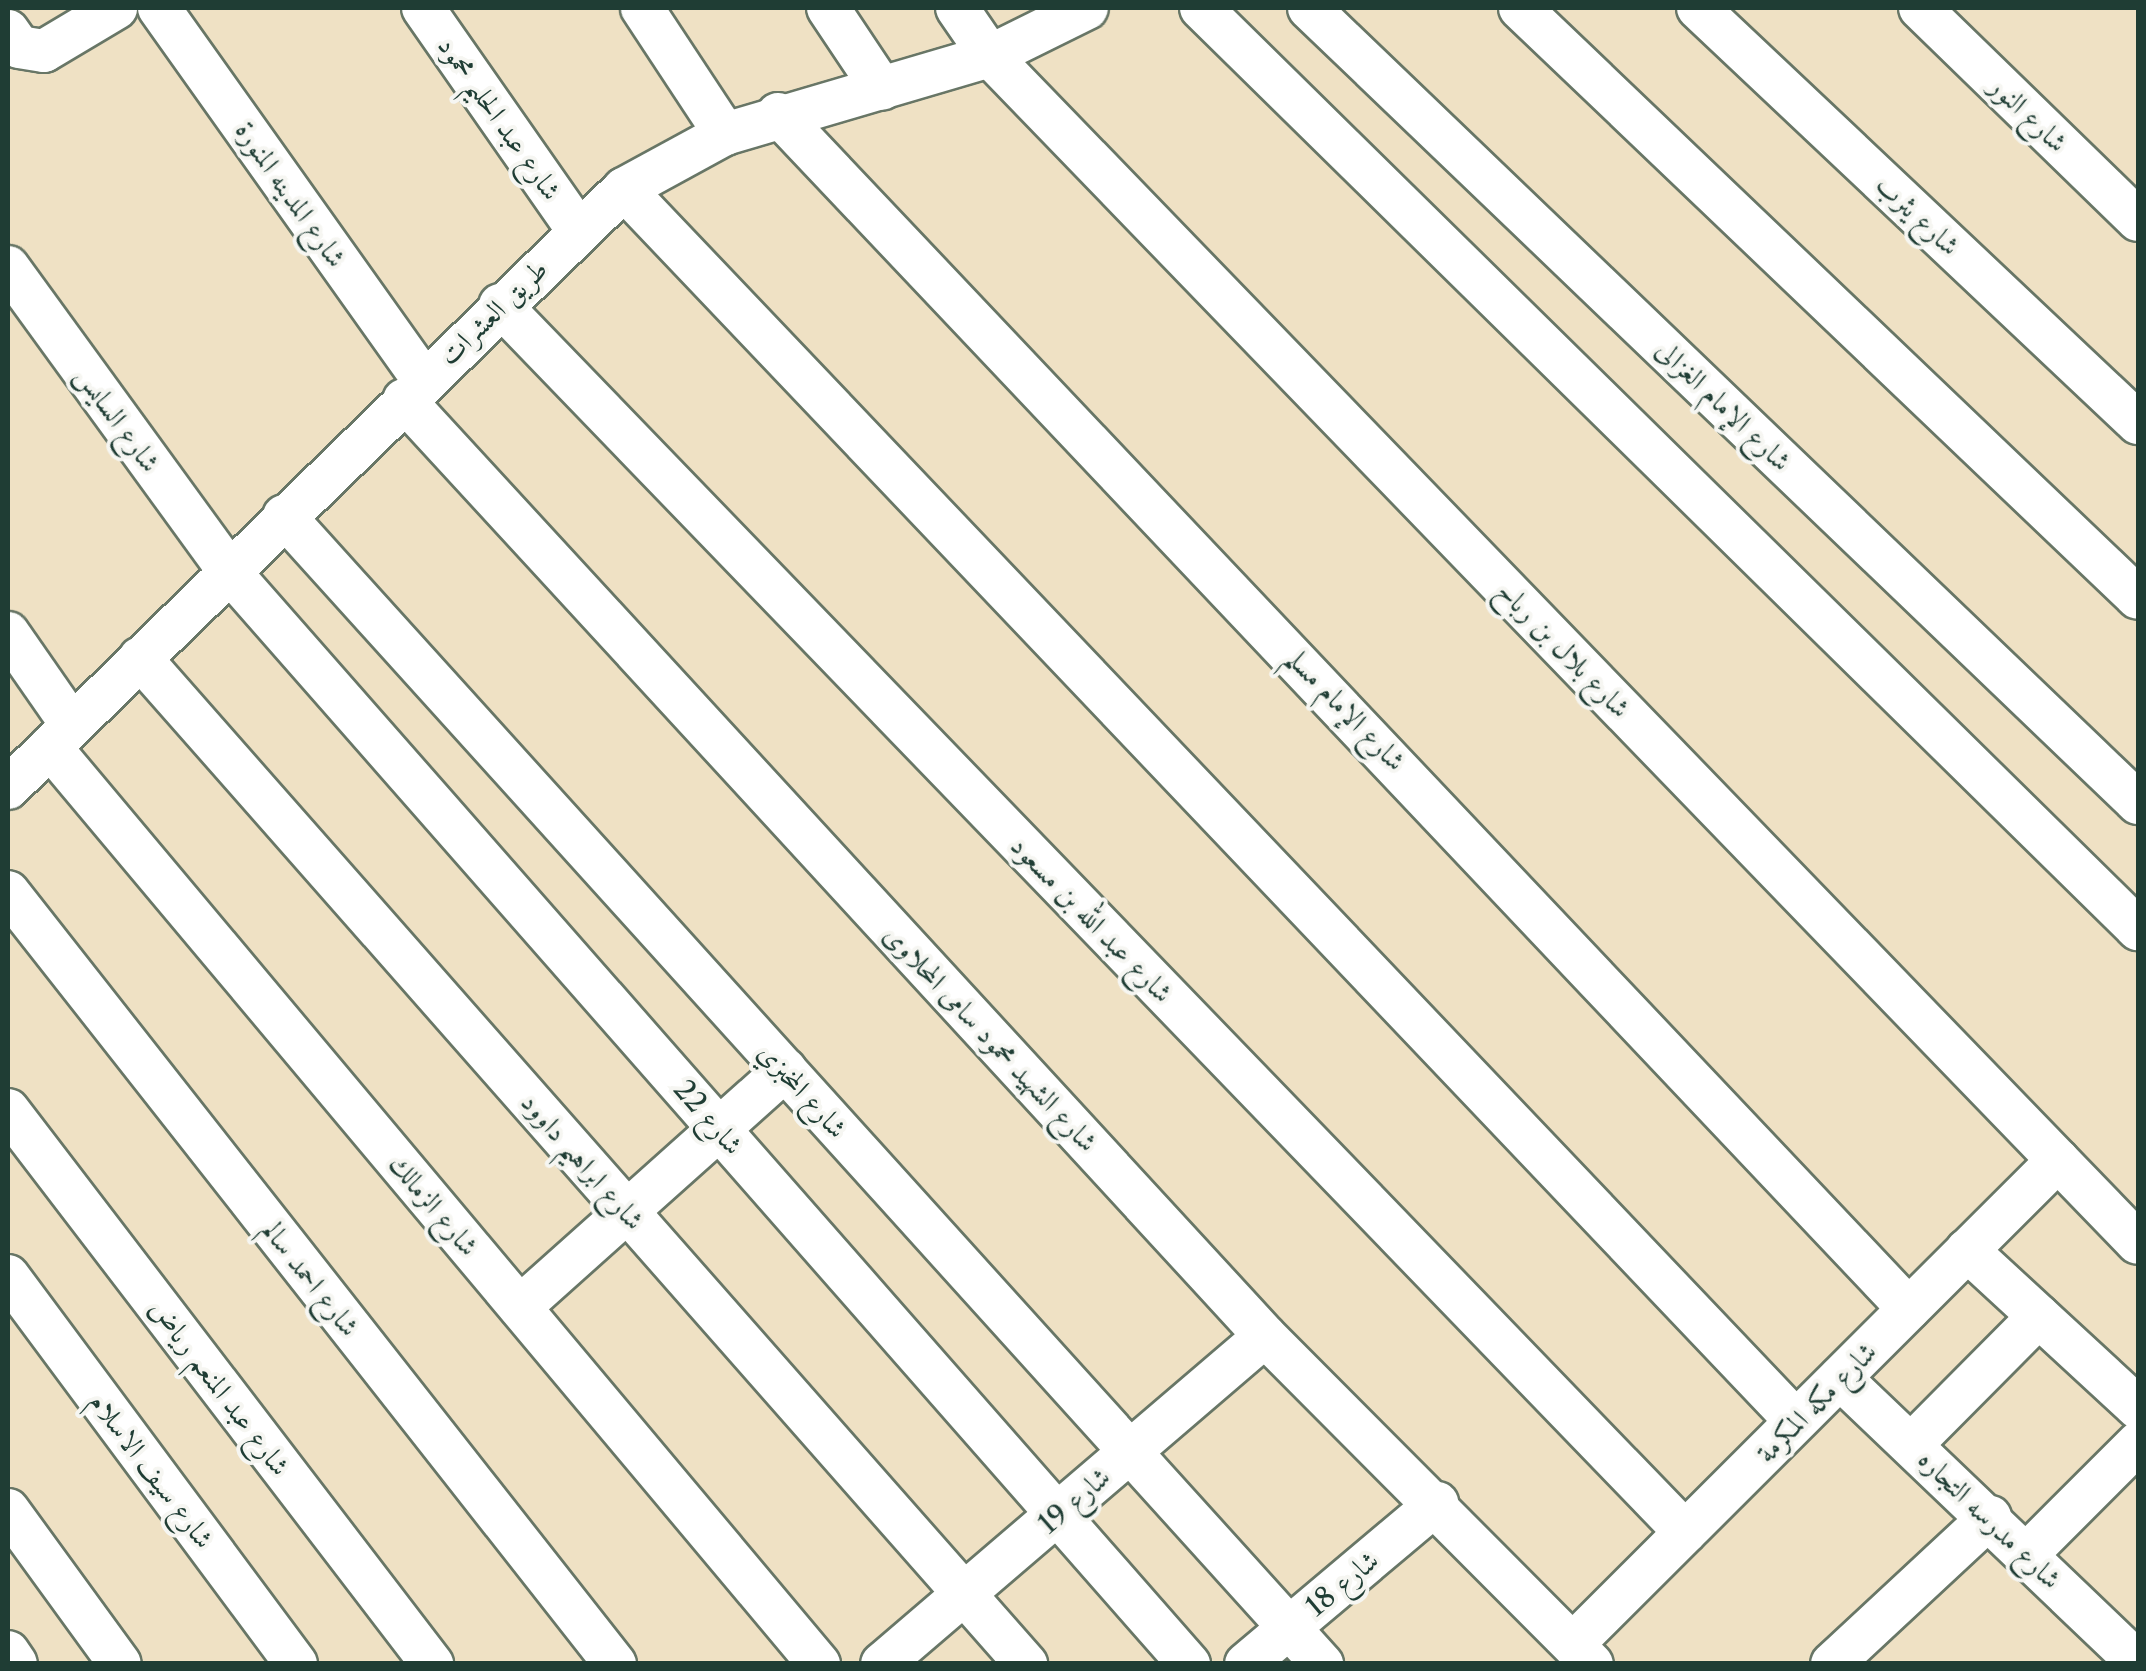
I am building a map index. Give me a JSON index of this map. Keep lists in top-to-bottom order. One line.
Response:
{"streets":{"street":["شارع النور","شارع عبد الحليم محمود","شارع المدينه المنورة","شارع يثرب","طريق العشرات","شارع الإمام الغزالى","شارع السايس","شارع بلال بن رباح","شارع الإمام مسلم","شارع عبد الله بن مسعود","شارع الشهيد محمود سامى المحلاوى","شارع المخبزي","شارع 22","شارع ابراهيم داوود","شارع الزمالك","شارع احمد سالم","شارع عبد المنعم رياض","شارع مكه المكرمة","شارع سيف الاسلام","شارع 19","شارع مدرسه التجاره","شارع 18"]},"crossings":[["شارع عبد الحليم محمود","طريق العشرات"],["شارع المدينه المنورة","طريق العشرات"],["شارع المدينه المنورة","شارع الشهيد محمود سامى المحلاوى"],["طريق العشرات","شارع السايس"],["طريق العشرات","شارع بلال بن رباح"],["طريق العشرات","شارع الإمام مسلم"],["طريق العشرات","شارع عبد الله بن مسعود"],["طريق العشرات","شارع الشهيد محمود سامى المحلاوى"],["طريق العشرات","شارع المخبزي"],["طريق العشرات","شارع 22"],["طريق العشرات","شارع ابراهيم داوود"],["طريق العشرات","شارع الزمالك"],["شارع السايس","شارع 22"],["شارع بلال بن رباح","شارع مكه المكرمة"],["شارع الإمام مسلم","شارع مكه المكرمة"],["شارع عبد الله بن مسعود","شارع مكه المكرمة"],["شارع الشهيد محمود سامى المحلاوى","شارع مكه المكرمة"],["شارع الشهيد محمود سامى المحلاوى","شارع 19"],["شارع الشهيد محمود سامى المحلاوى","شارع 18"],["شارع المخبزي","شارع 19"],["شارع المخبزي","شارع 18"],["شارع 22","شارع 19"],["شارع ابراهيم داوود","شارع 19"],["شارع مكه المكرمة","شارع مدرسه التجاره"]]}
